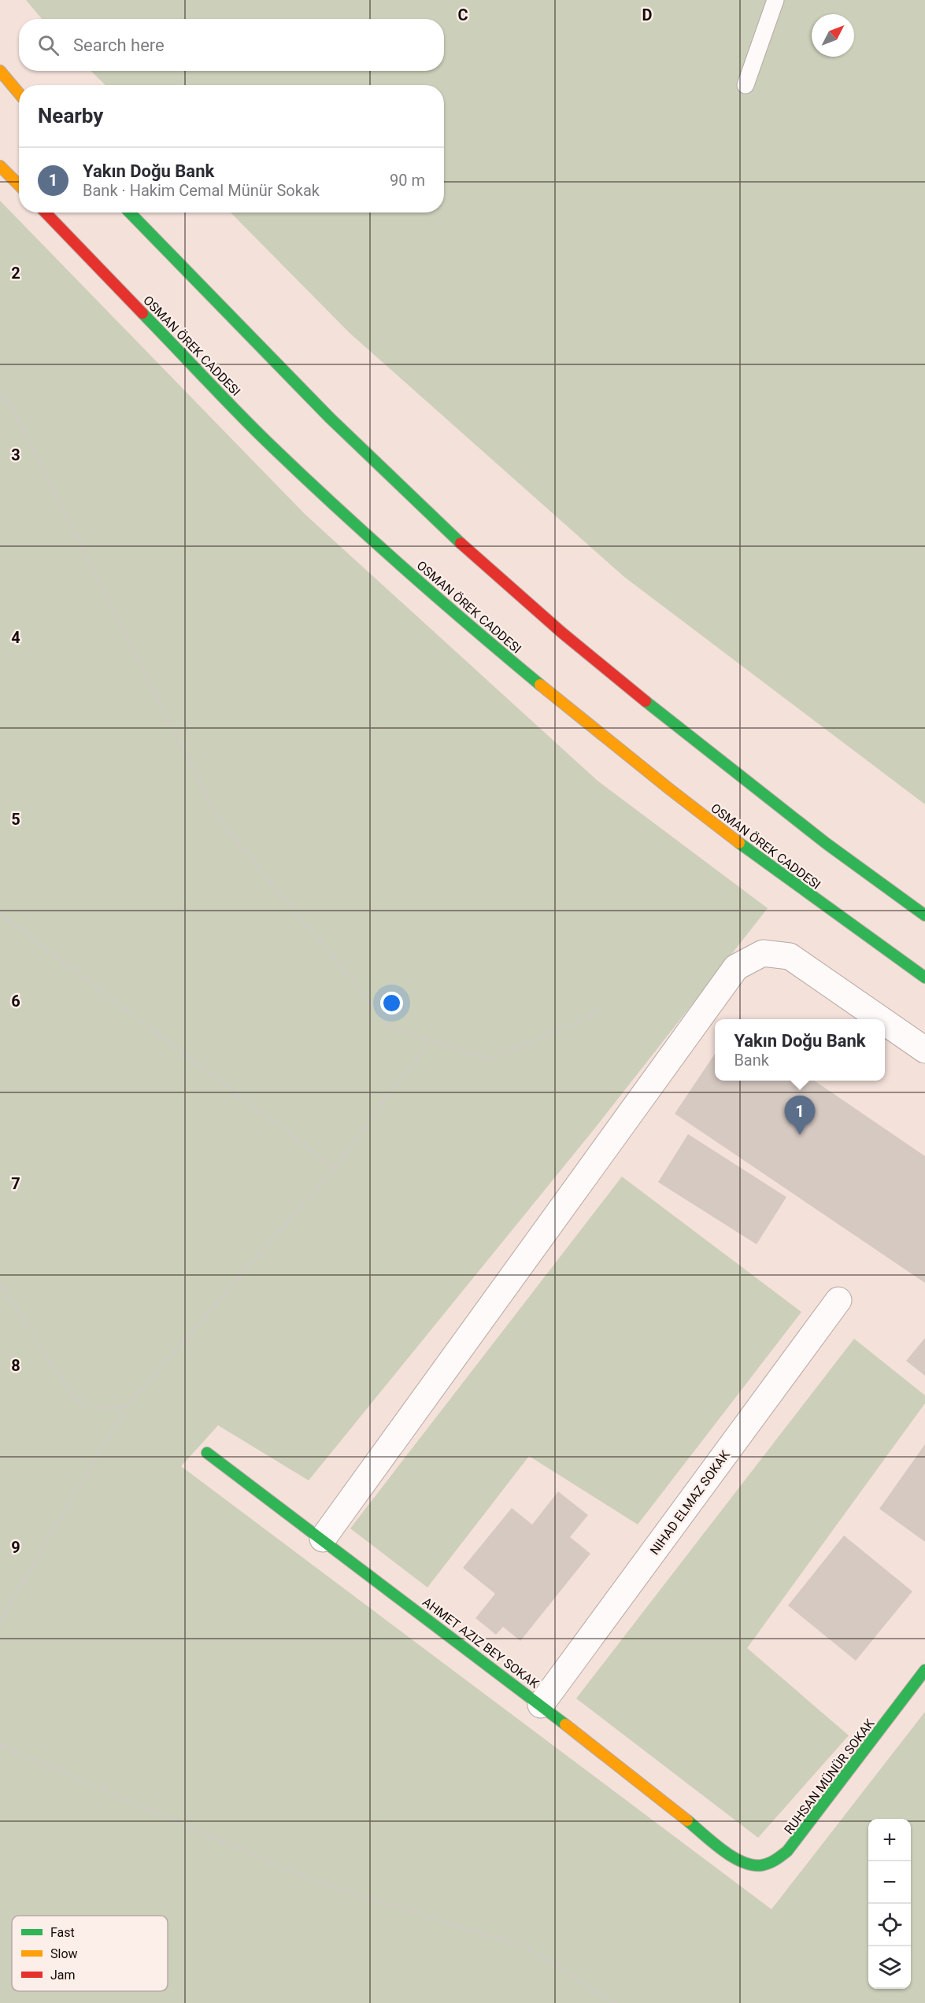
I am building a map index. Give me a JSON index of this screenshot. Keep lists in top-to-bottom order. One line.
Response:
{"streets":{"main road":["OSMAN ÖREK CADDESI","AHMET AZIZ BEY SOKAK","RUHSAN MÜNÜR SOKAK"],"street":["NIHAD ELMAZ SOKAK"]},"crossings":[["NIHAD ELMAZ SOKAK","AHMET AZIZ BEY SOKAK"],["AHMET AZIZ BEY SOKAK","RUHSAN MÜNÜR SOKAK"]],"legend":["Fast","Slow","Jam"],"north":"top right","page":{"search":"Search here","heading":"Nearby","list":[{"mark":"1","name":"Yakın Doğu Bank","note":"Bank · Hakim Cemal Münür Sokak","value":"90 m"}],"popup":["Yakın Doğu Bank","Bank"],"pins":"1","map_buttons":["+","−"]},"grid":{"columns":["C","D"],"rows":["2","3","4","5","6","7","8","9"]}}
